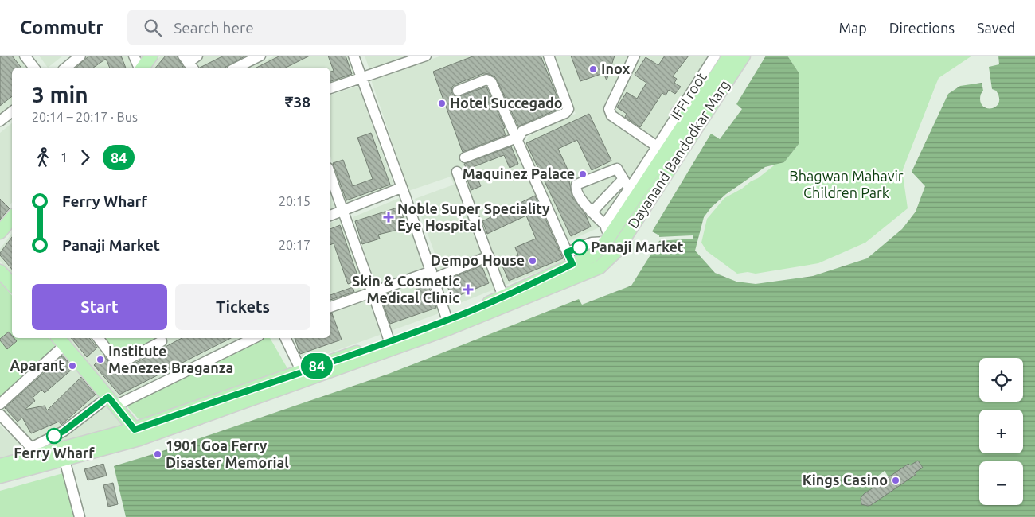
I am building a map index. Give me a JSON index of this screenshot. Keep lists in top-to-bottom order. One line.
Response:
{"streets":{"main road":["Dayanand Bandodkar Marg"],"street":["IFFI root"]},"parks":["Bhagwan Mahavir Children Park"],"places":{"other":["Inox","Hotel Succegado","Maquinez Palace","Panaji Market","Dempo House","Institute Menezes Braganza","Aparant","Ferry Wharf","1901 Goa Ferry Disaster Memorial","Kings Casino"],"health":["Noble Super Speciality Eye Hospital","Skin & Cosmetic Medical Clinic"]},"lines":["bus line 84"],"page":{"header":"Commutr","search":"Search here","nav":["Map","Directions","Saved"],"on_map":"84","heading":["3 min","20:14 – 20:17 · Bus","₹38"],"legs":["1","84"],"list":[{"name":"Ferry Wharf","value":"20:15"},{"name":"Panaji Market","value":"20:17"}],"buttons":["Start","Tickets"],"map_buttons":["+","−"]}}
